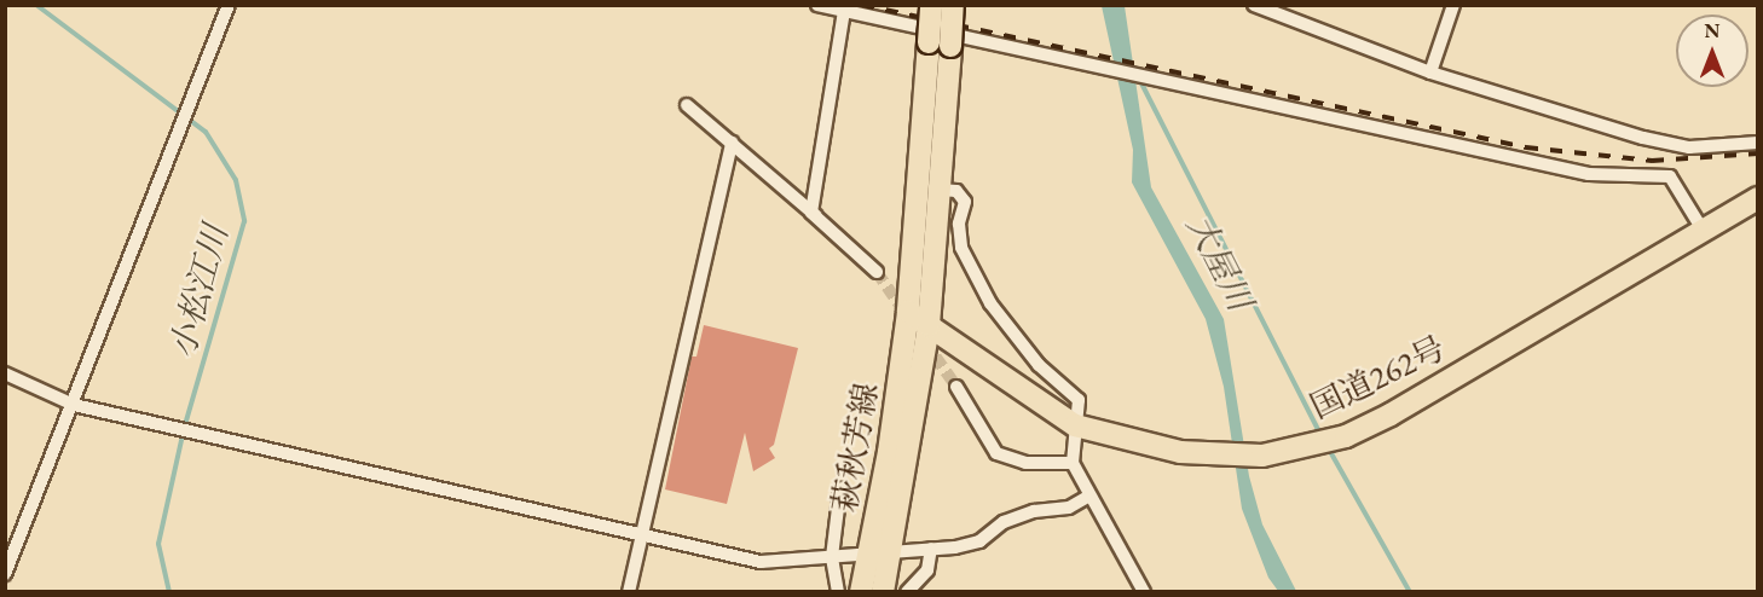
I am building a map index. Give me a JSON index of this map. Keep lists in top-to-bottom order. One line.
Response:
{"streets":{"main road":["国道262号","萩秋芳線"]},"crossings":[["国道262号","萩秋芳線"]],"water":["大屋川","小松江川"],"north":"top"}
